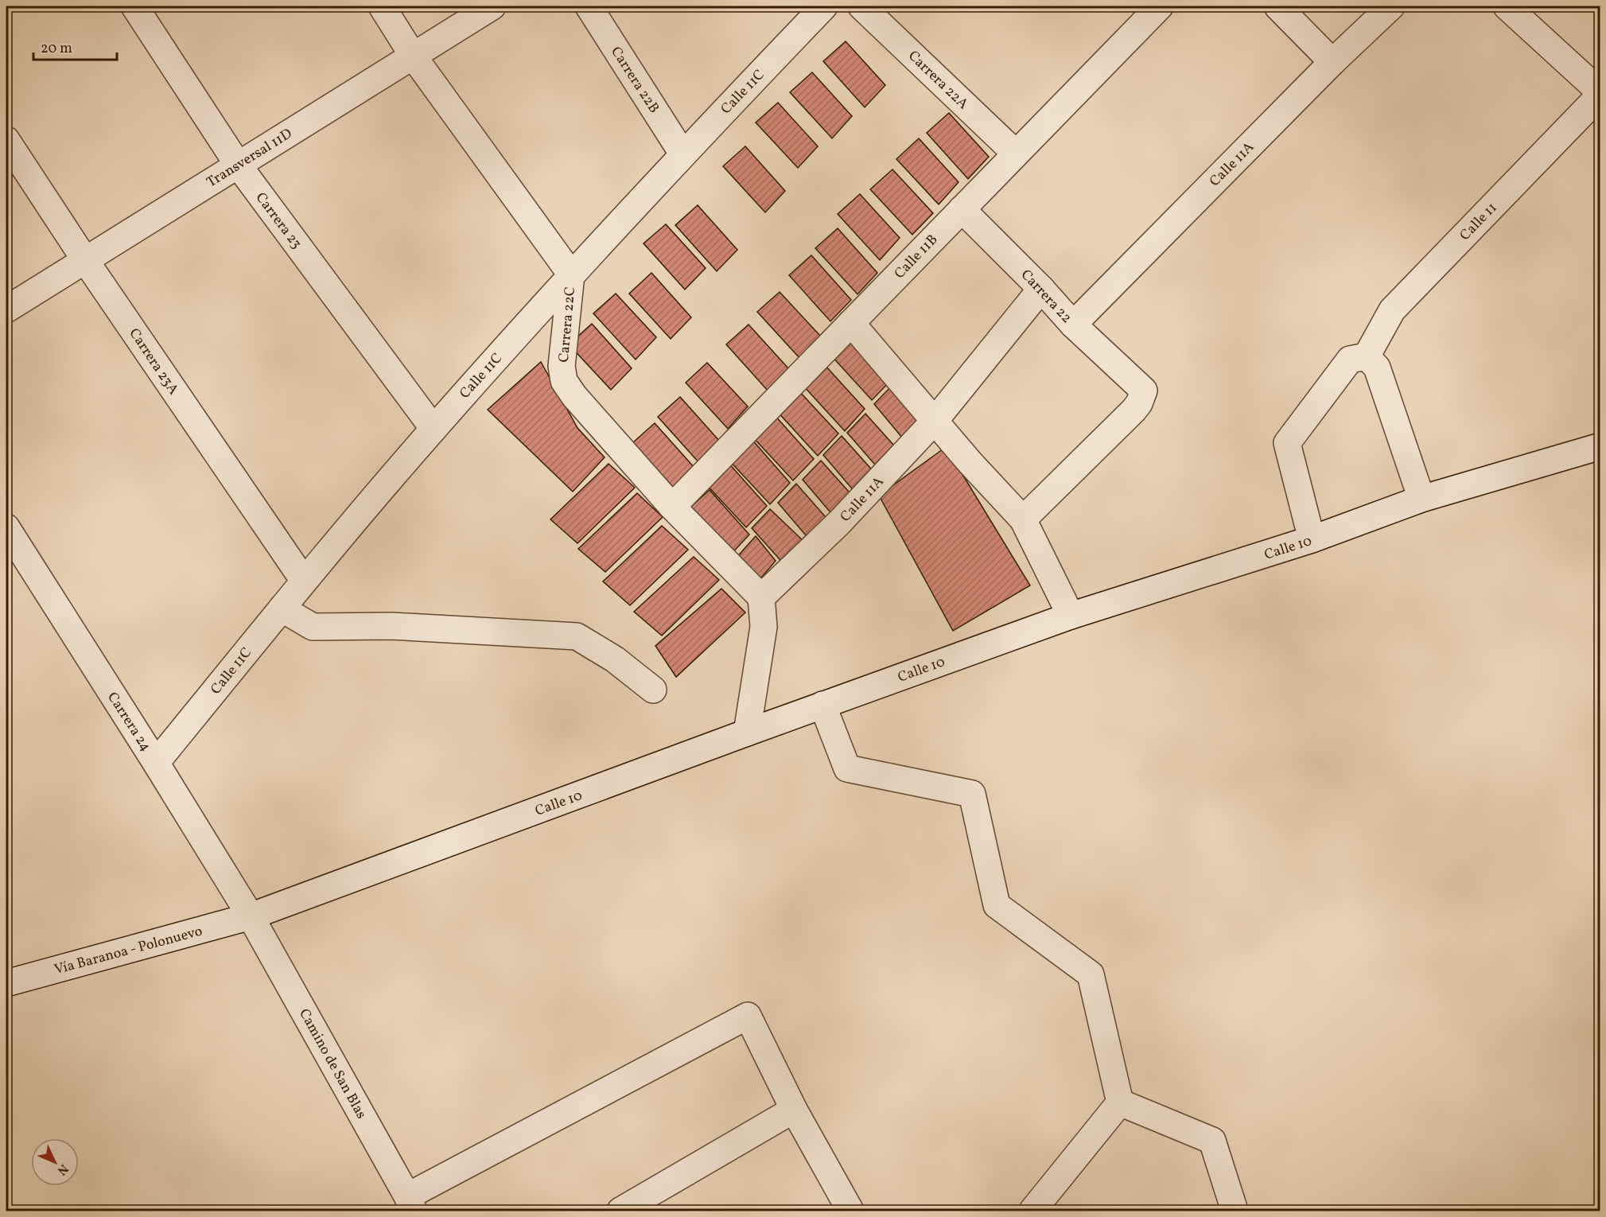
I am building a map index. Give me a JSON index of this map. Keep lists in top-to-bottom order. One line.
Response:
{"streets":{"street":["Carrera 22B","Carrera 22A","Calle 11C","Transversal 11D","Calle 11A","Carrera 23","Calle 11","Calle 11B","Carrera 22","Carrera 22C","Carrera 23A","Calle 10","Carrera 24","Vía Baranoa - Polonuevo","Camino de San Blas"]},"crossings":[["Carrera 22B","Calle 11C"],["Carrera 22A","Calle 11B"],["Calle 11C","Carrera 23"],["Calle 11C","Carrera 22C"],["Calle 11C","Carrera 23A"],["Calle 11C","Carrera 24"],["Transversal 11D","Carrera 23"],["Transversal 11D","Carrera 22C"],["Transversal 11D","Carrera 23A"],["Calle 11A","Carrera 22"],["Calle 11A","Carrera 22C"],["Calle 11B","Carrera 22"],["Calle 11B","Carrera 22C"],["Calle 10","Carrera 24"],["Calle 10","Vía Baranoa - Polonuevo"],["Calle 10","Camino de San Blas"],["Carrera 24","Vía Baranoa - Polonuevo"],["Carrera 24","Camino de San Blas"],["Vía Baranoa - Polonuevo","Camino de San Blas"]],"scale_bar":"20 m","north":"bottom right"}
